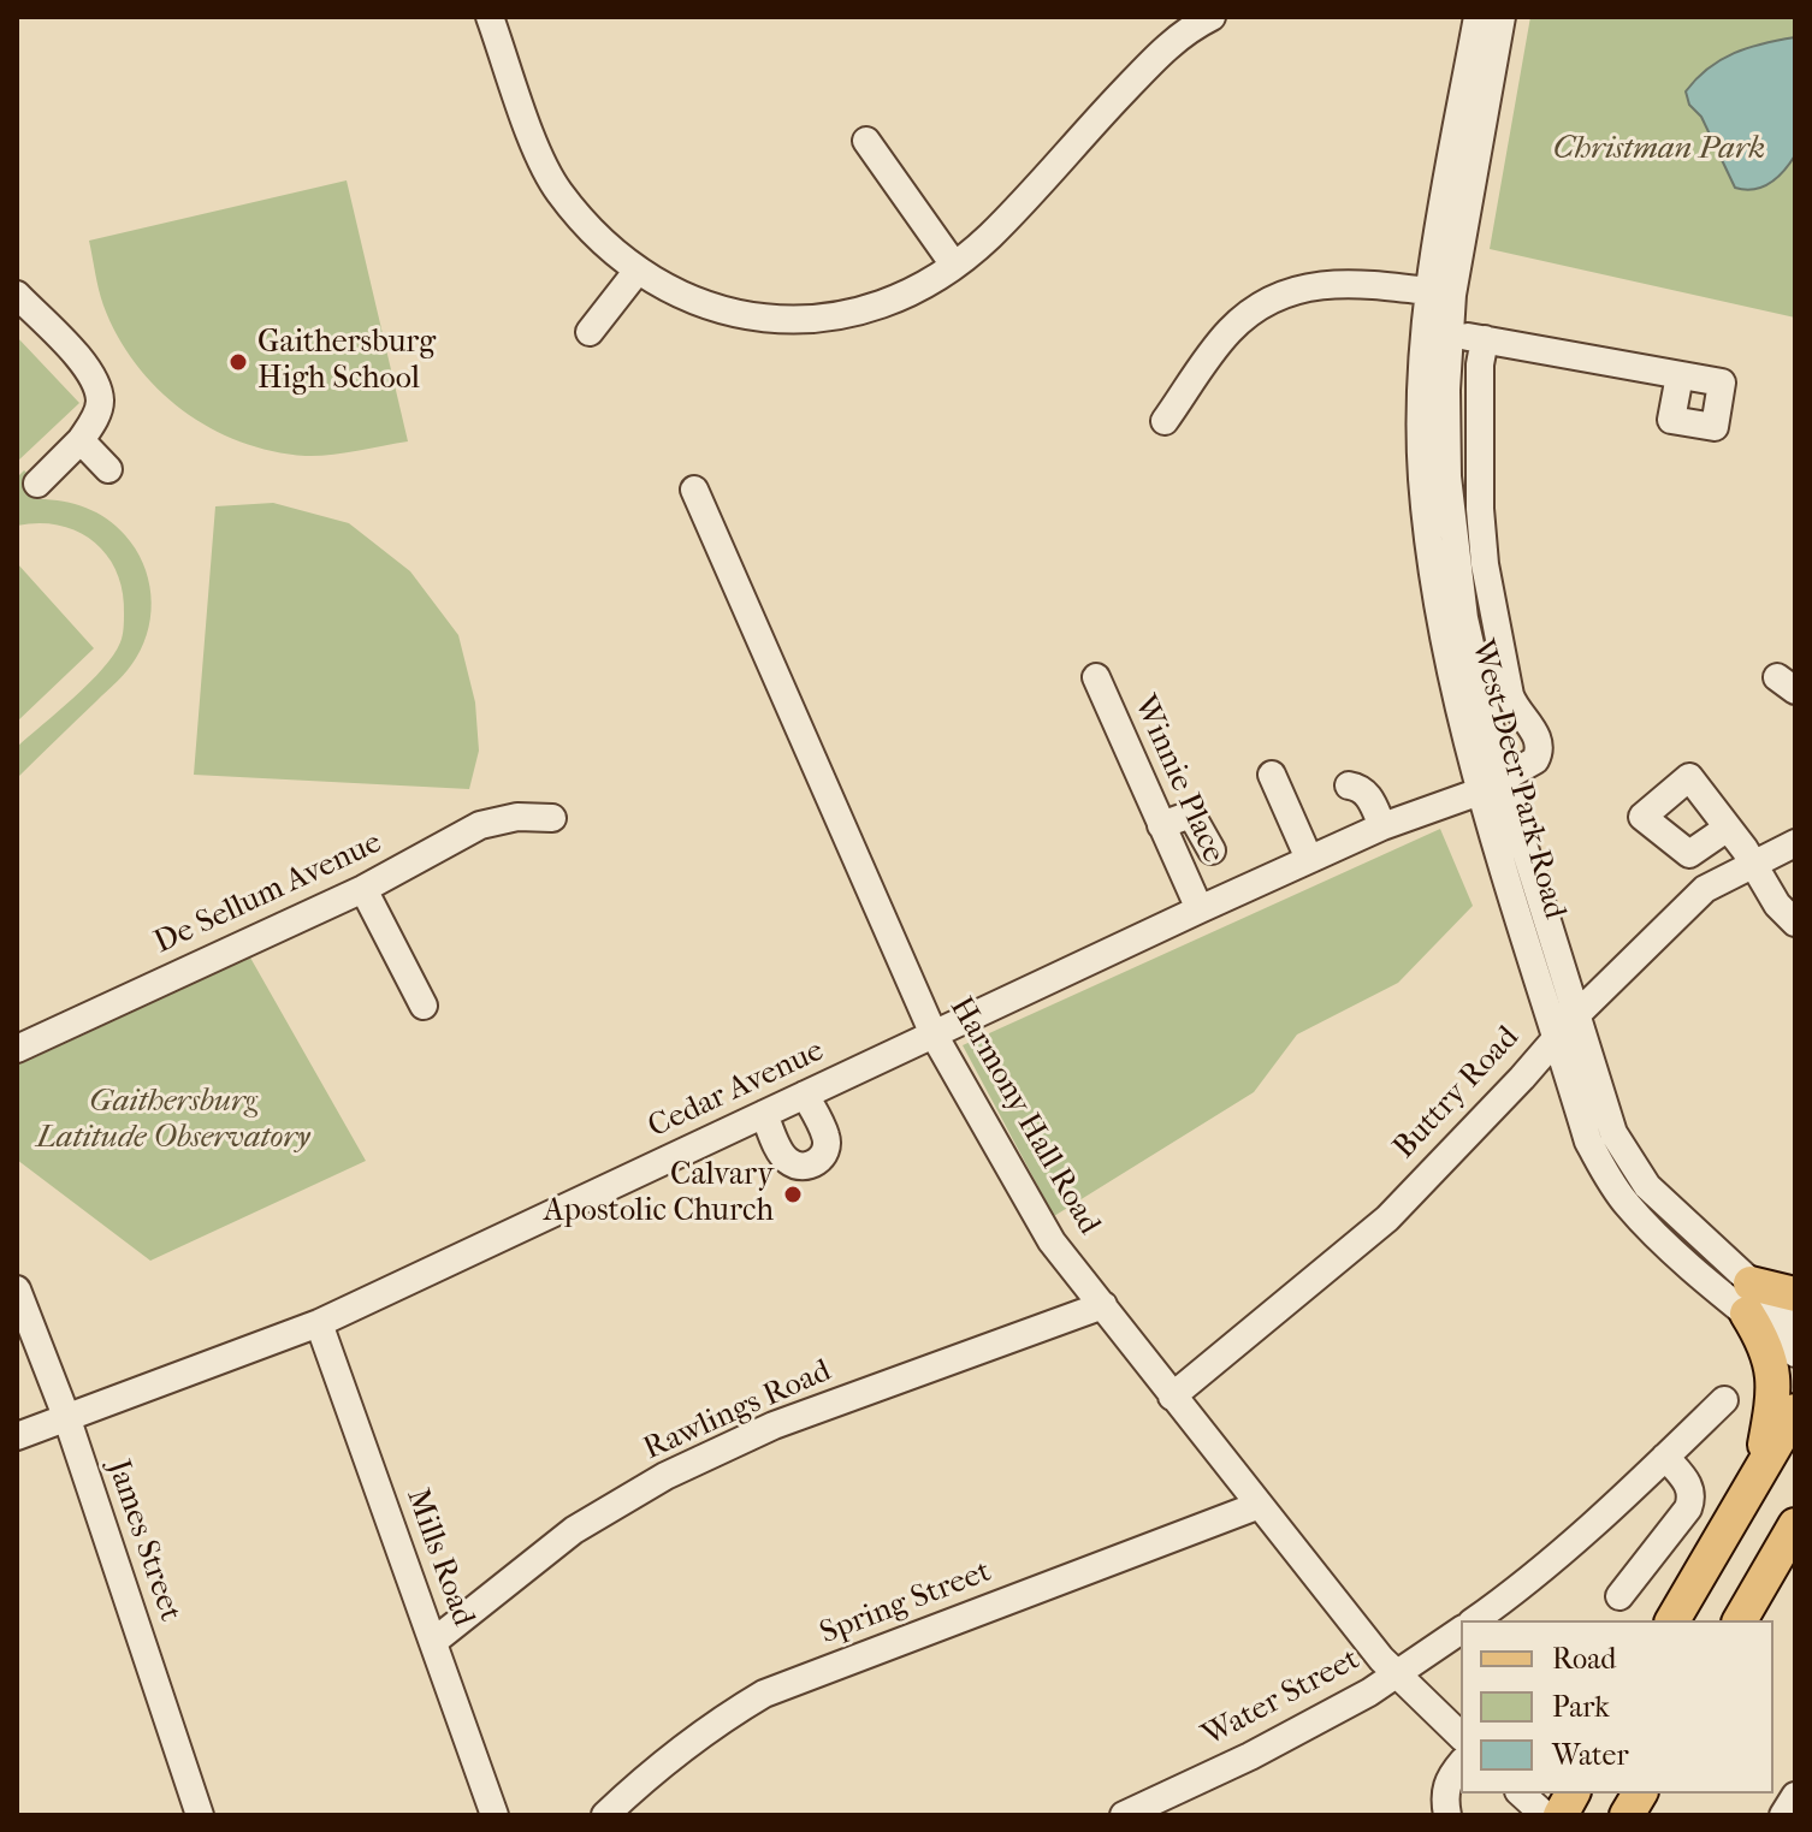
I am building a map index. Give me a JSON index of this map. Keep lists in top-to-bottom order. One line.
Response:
{"streets":{"street":["Winnie Place","West Deer Park Road","De Sellum Avenue","Cedar Avenue","Buttry Road","Harmony Hall Road","Rawlings Road","James Street","Mills Road","Spring Street","Water Street"]},"crossings":[["Winnie Place","Cedar Avenue"],["West Deer Park Road","Cedar Avenue"],["West Deer Park Road","Buttry Road"],["Cedar Avenue","Harmony Hall Road"],["Cedar Avenue","James Street"],["Cedar Avenue","Mills Road"],["Buttry Road","Harmony Hall Road"],["Harmony Hall Road","Rawlings Road"],["Harmony Hall Road","Spring Street"],["Harmony Hall Road","Water Street"],["Rawlings Road","Mills Road"]],"parks":["Christman Park","Gaithersburg Latitude Observatory"],"places":["Gaithersburg High School","Calvary Apostolic Church"],"legend":["Road","Park","Water"]}
